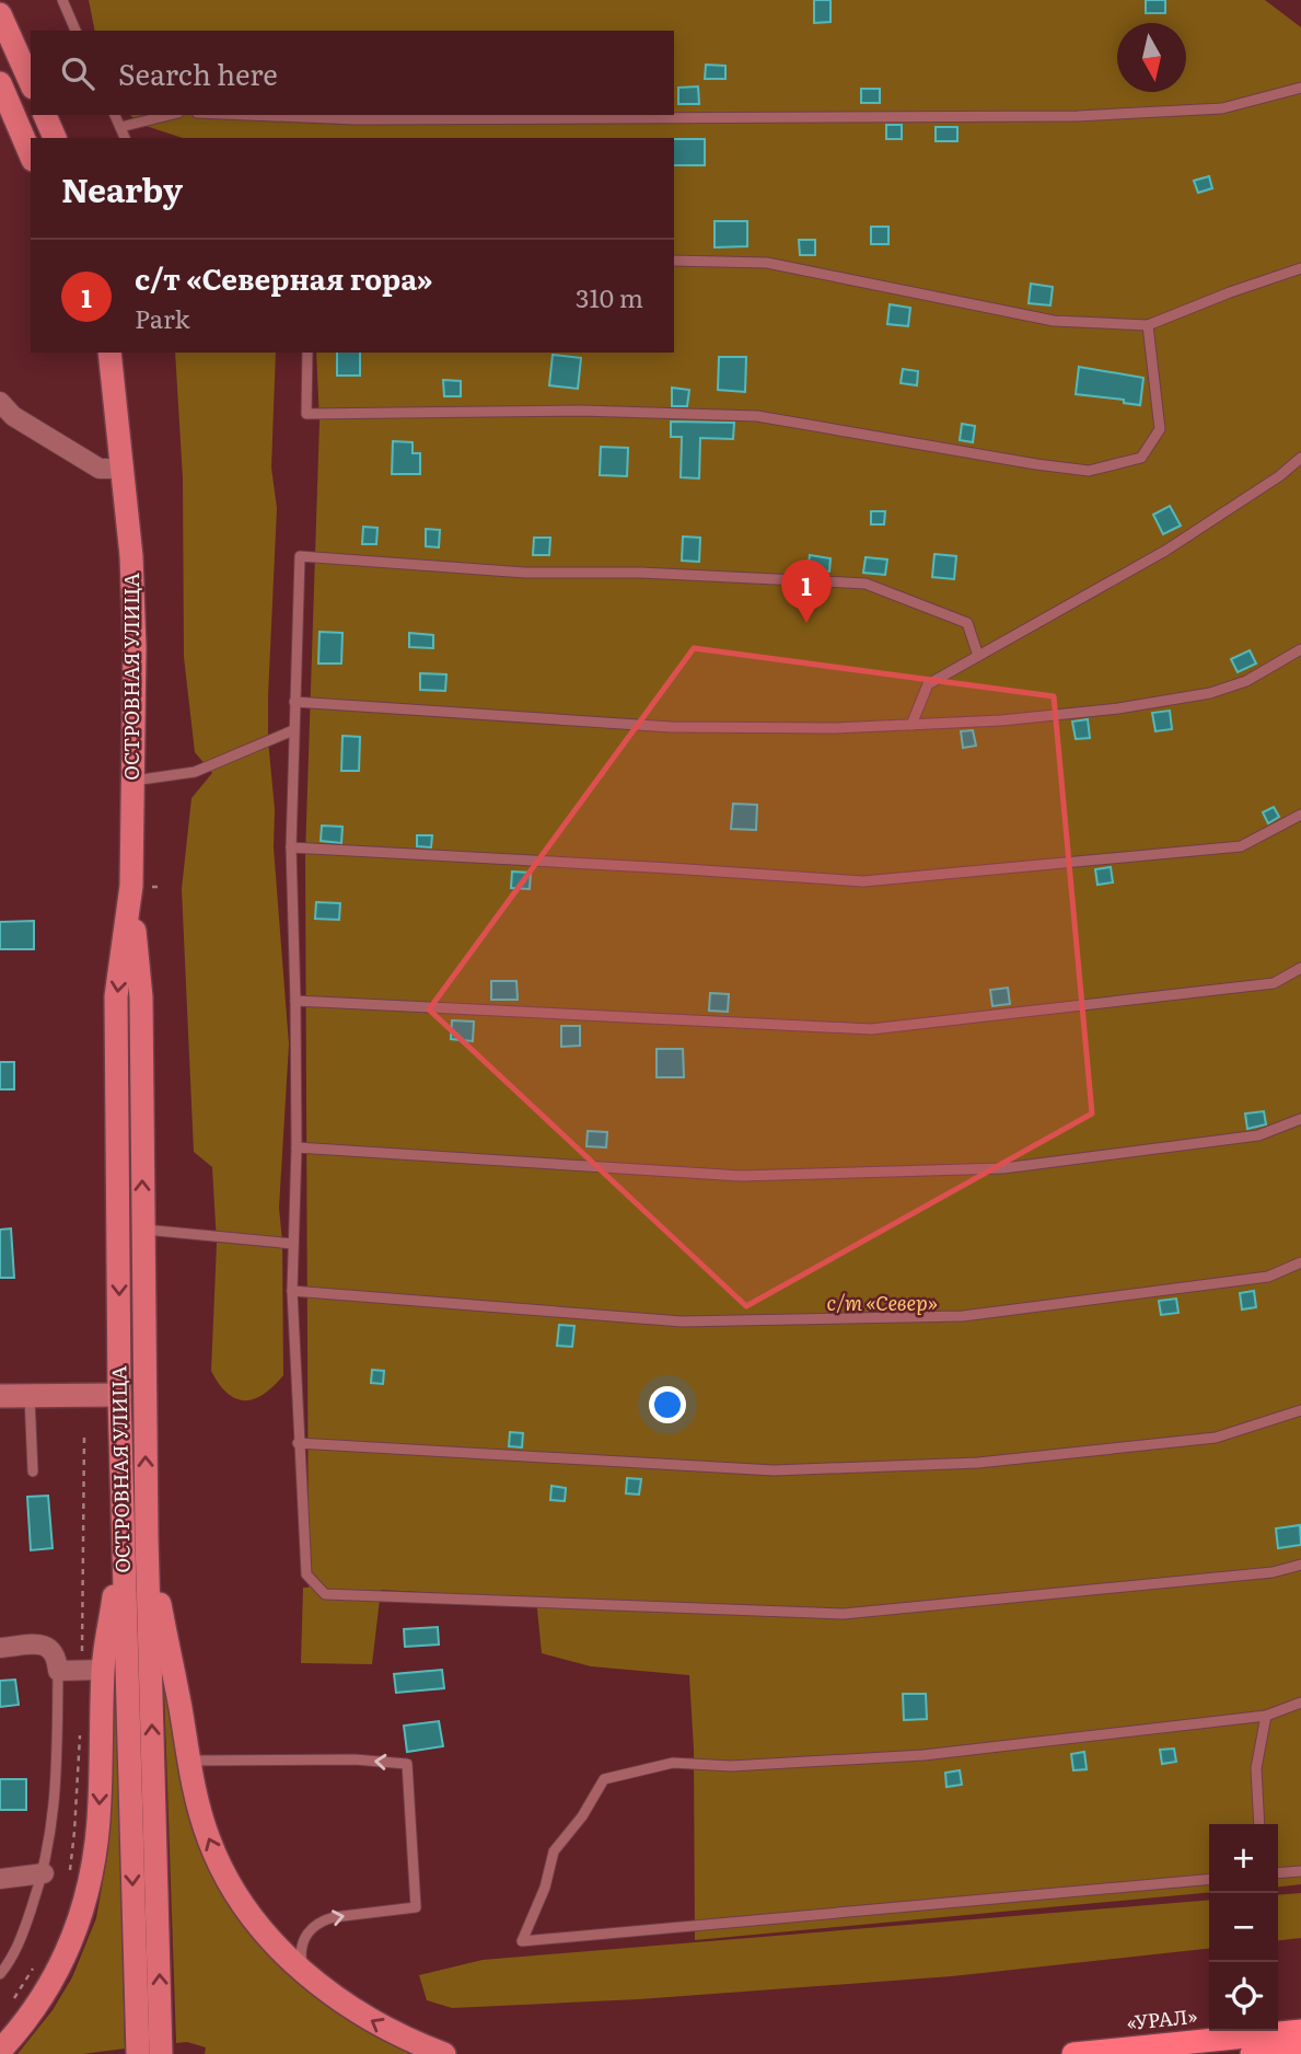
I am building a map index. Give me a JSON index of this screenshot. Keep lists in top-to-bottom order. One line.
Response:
{"streets":{"highway":["«УРАЛ»"],"main road":["ОСТРОВНАЯ УЛИЦА"]},"parks":["с/т «Север»"],"north":"bottom","page":{"search":"Search here","heading":"Nearby","list":[{"mark":"1","name":"с/т «Северная гора»","note":"Park","value":"310 m"}],"pins":"1","map_buttons":["+","−"]}}
